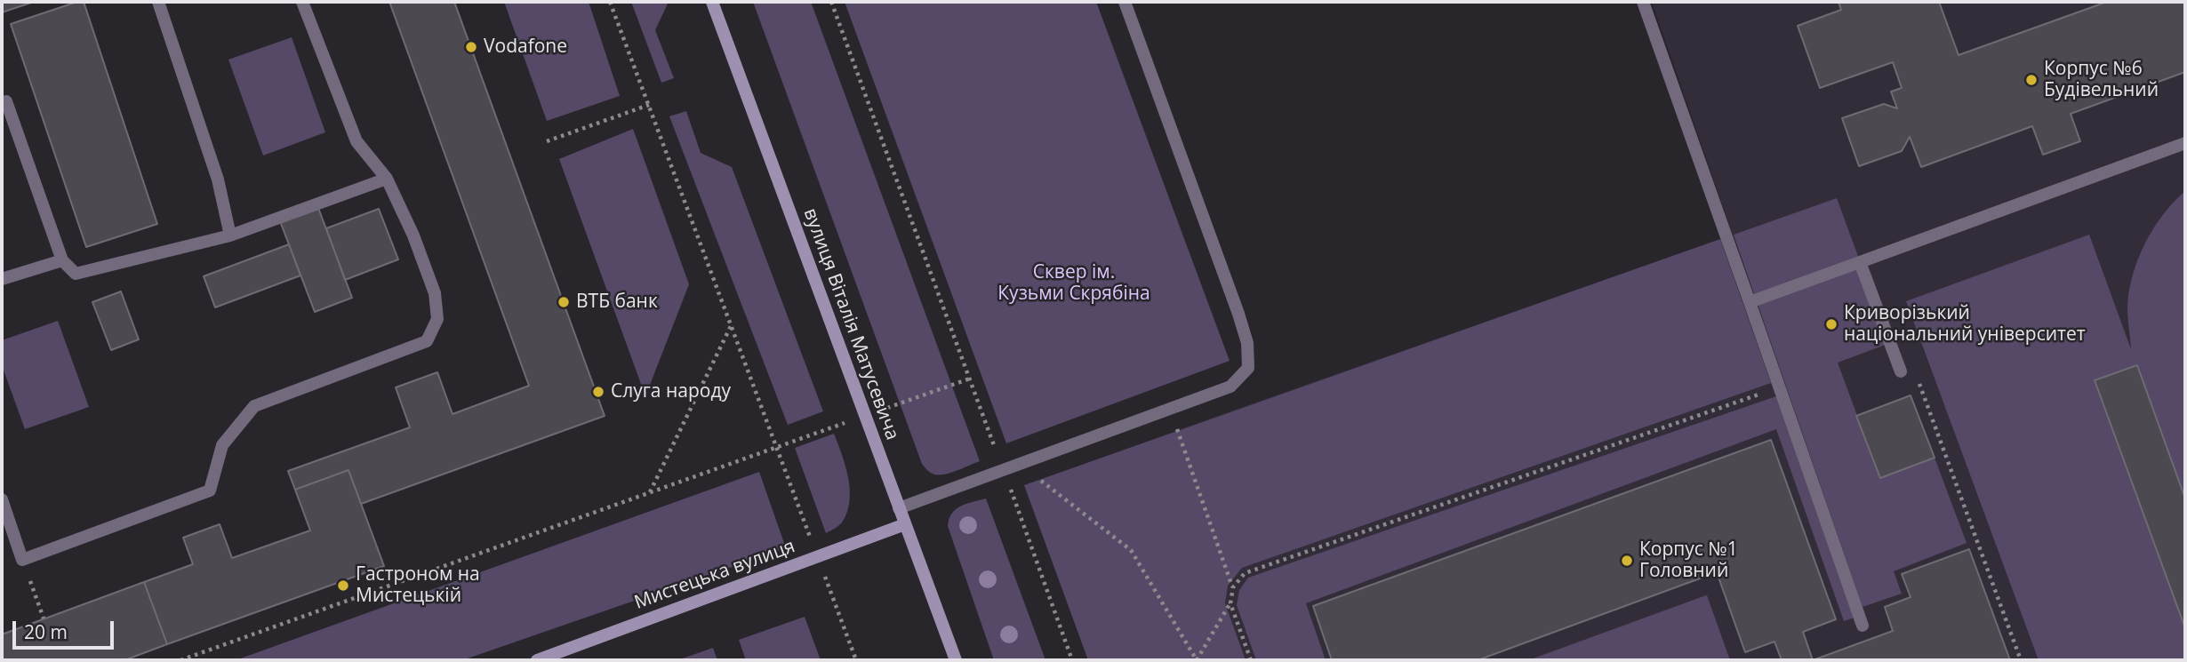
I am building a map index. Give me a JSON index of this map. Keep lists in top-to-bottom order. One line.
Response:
{"streets":{"street":["вулиця Віталія Матусевича","Мистецька вулиця"]},"crossings":[["вулиця Віталія Матусевича","Мистецька вулиця"]],"parks":["Сквер ім. Кузьми Скрябіна"],"places":["Vodafone","Корпус №6 Будівельний","ВТБ банк","Криворізький національний університет","Слуга народу","Корпус №1 Головний","Гастроном на Мистецькій"],"scale_bar":"20 m"}
